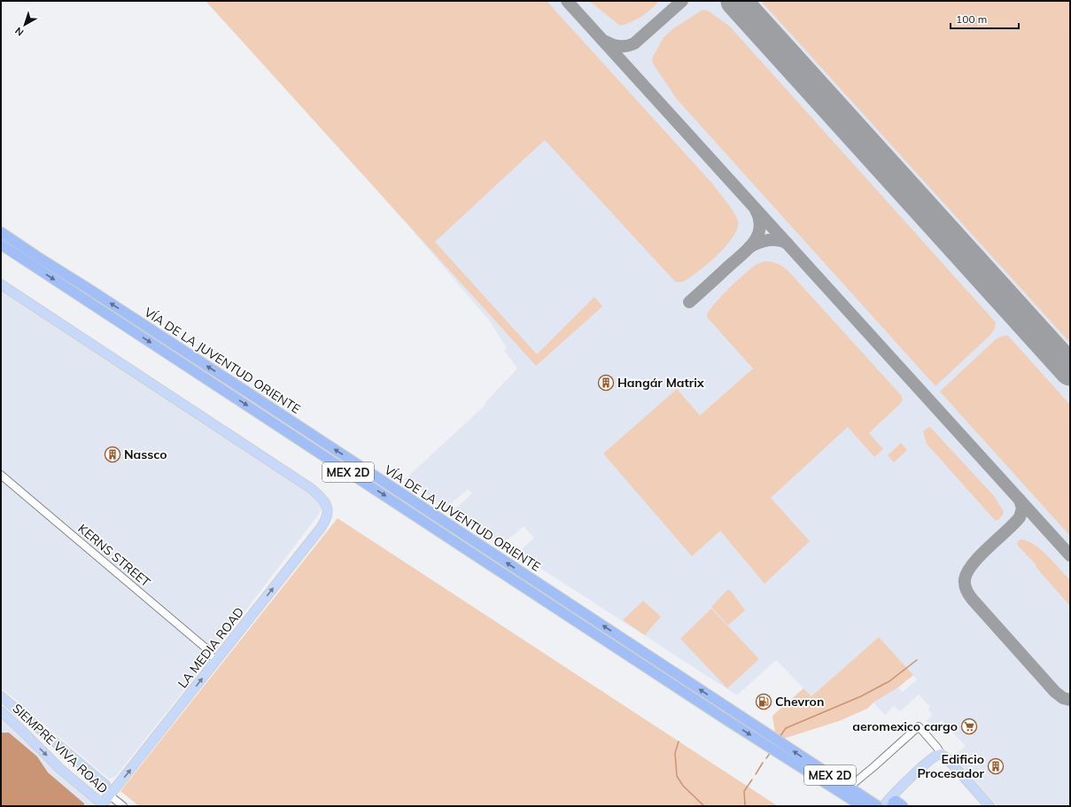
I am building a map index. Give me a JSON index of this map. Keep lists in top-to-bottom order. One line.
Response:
{"streets":{"highway":["VÍA DE LA JUVENTUD ORIENTE","MEX 2D"],"main road":["LA MEDIA ROAD","SIEMPRE VIVA ROAD"],"street":["KERNS STREET"]},"crossings":[["VÍA DE LA JUVENTUD ORIENTE","MEX 2D"],["LA MEDIA ROAD","SIEMPRE VIVA ROAD"]],"one_way":["LA MEDIA ROAD"],"places":{"building":["Hangár Matrix","Nassco","Edificio Procesador"],"fuel station":["Chevron"],"supermarket":["aeromexico cargo"]},"scale_bar":"100 m","north":"bottom left"}
